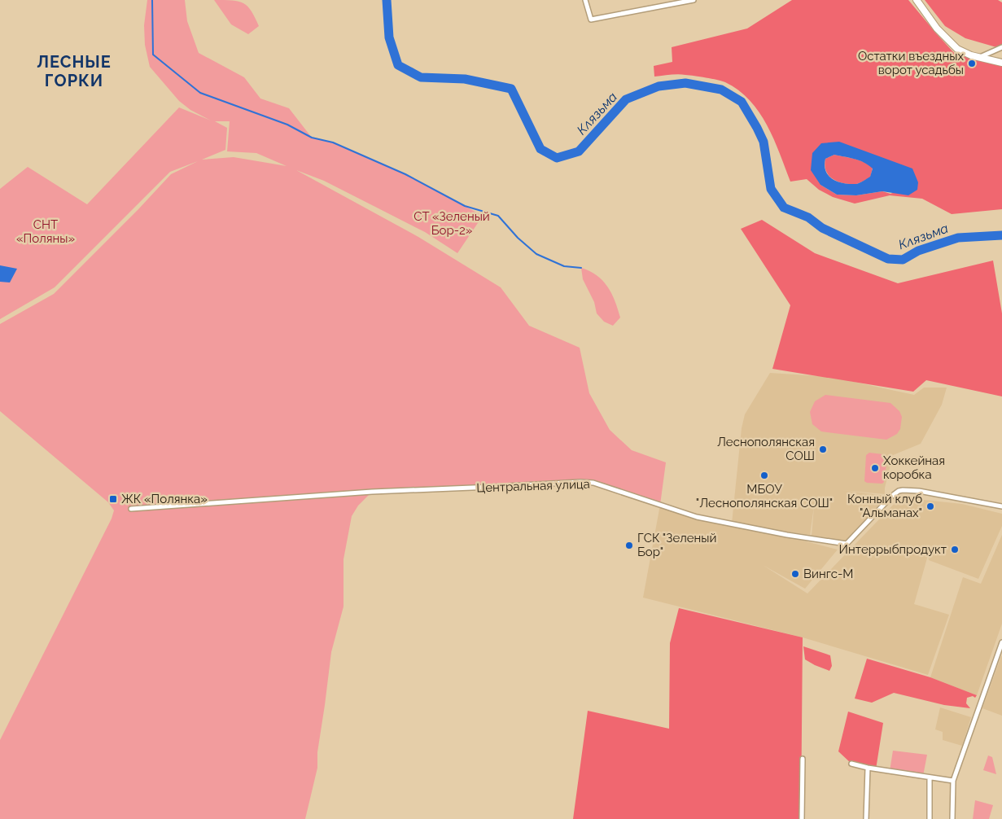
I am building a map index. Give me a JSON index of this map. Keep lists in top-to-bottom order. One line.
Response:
{"streets":{"street":["Центральная улица"]},"districts":["ЛЕСНЫЕ ГОРКИ"],"water":["Клязьма"],"parks":["СТ «Зеленый Бор-2»","СНТ «Поляны»"],"places":{"other":["Остатки въездных ворот усадьбы","Леснополянская СОШ","Хоккейная коробка","МБОУ \"Леснополянская СОШ\"","Конный клуб \"Альманах\"","ГСК \"Зеленый Бор\"","Интеррыбпродукт","Вингс-М"],"transit":["ЖК «Полянка»"]}}
